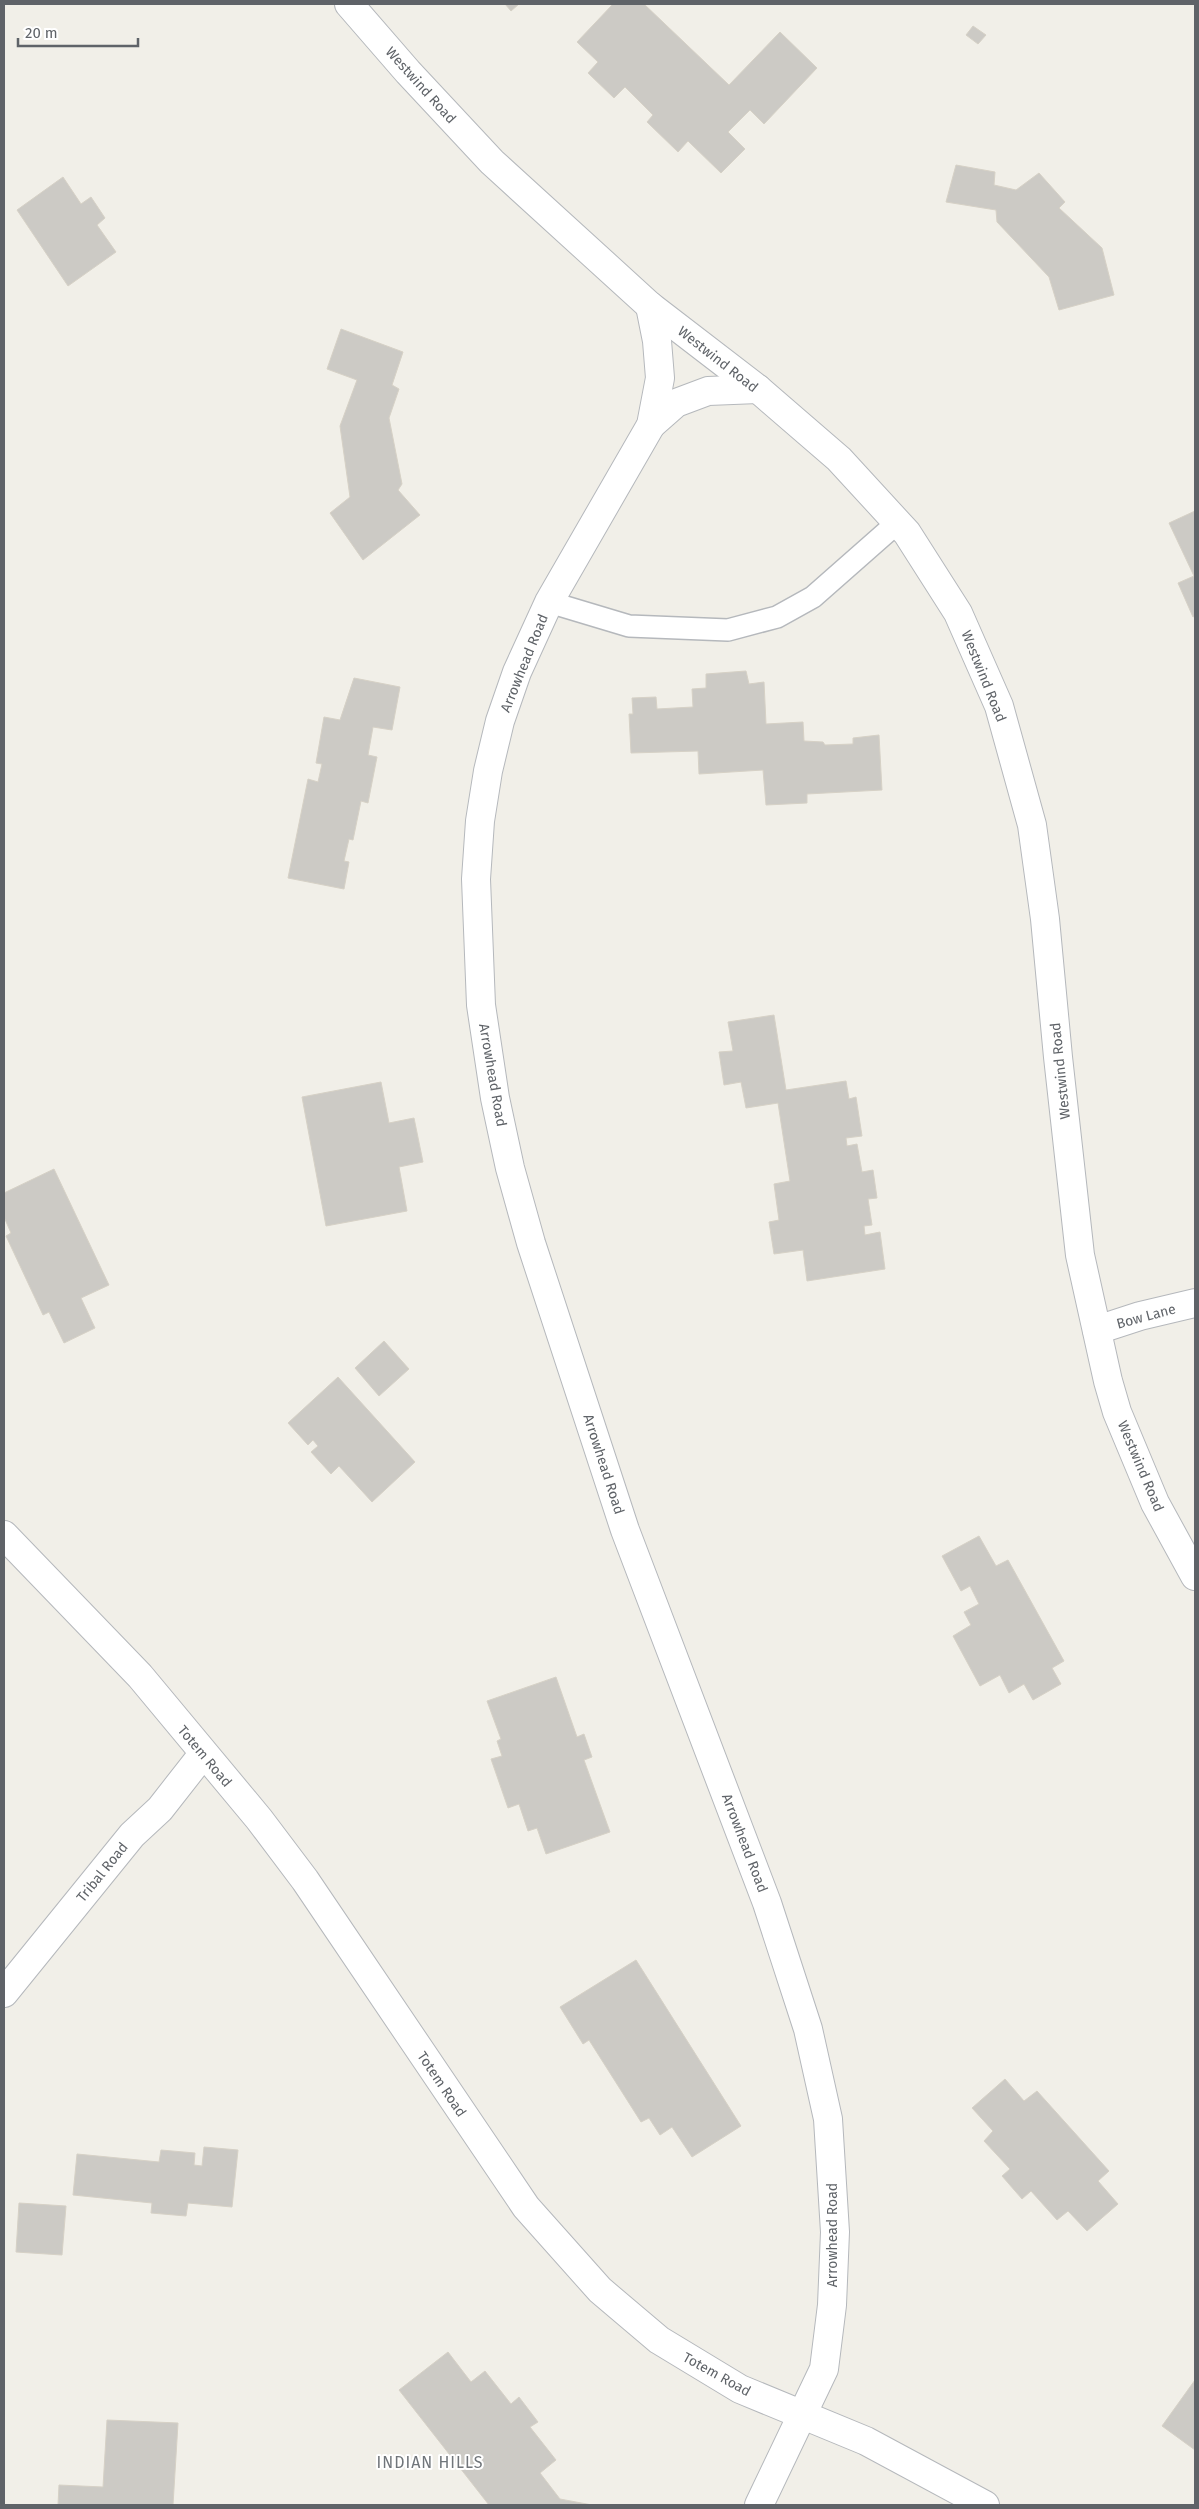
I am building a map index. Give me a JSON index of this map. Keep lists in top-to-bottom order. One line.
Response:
{"streets":{"street":["Westwind Road","Arrowhead Road","Bow Lane","Totem Road","Tribal Road"]},"crossings":[["Westwind Road","Arrowhead Road"],["Westwind Road","Bow Lane"],["Arrowhead Road","Totem Road"],["Totem Road","Tribal Road"]],"districts":["INDIAN HILLS"],"scale_bar":"20 m"}
